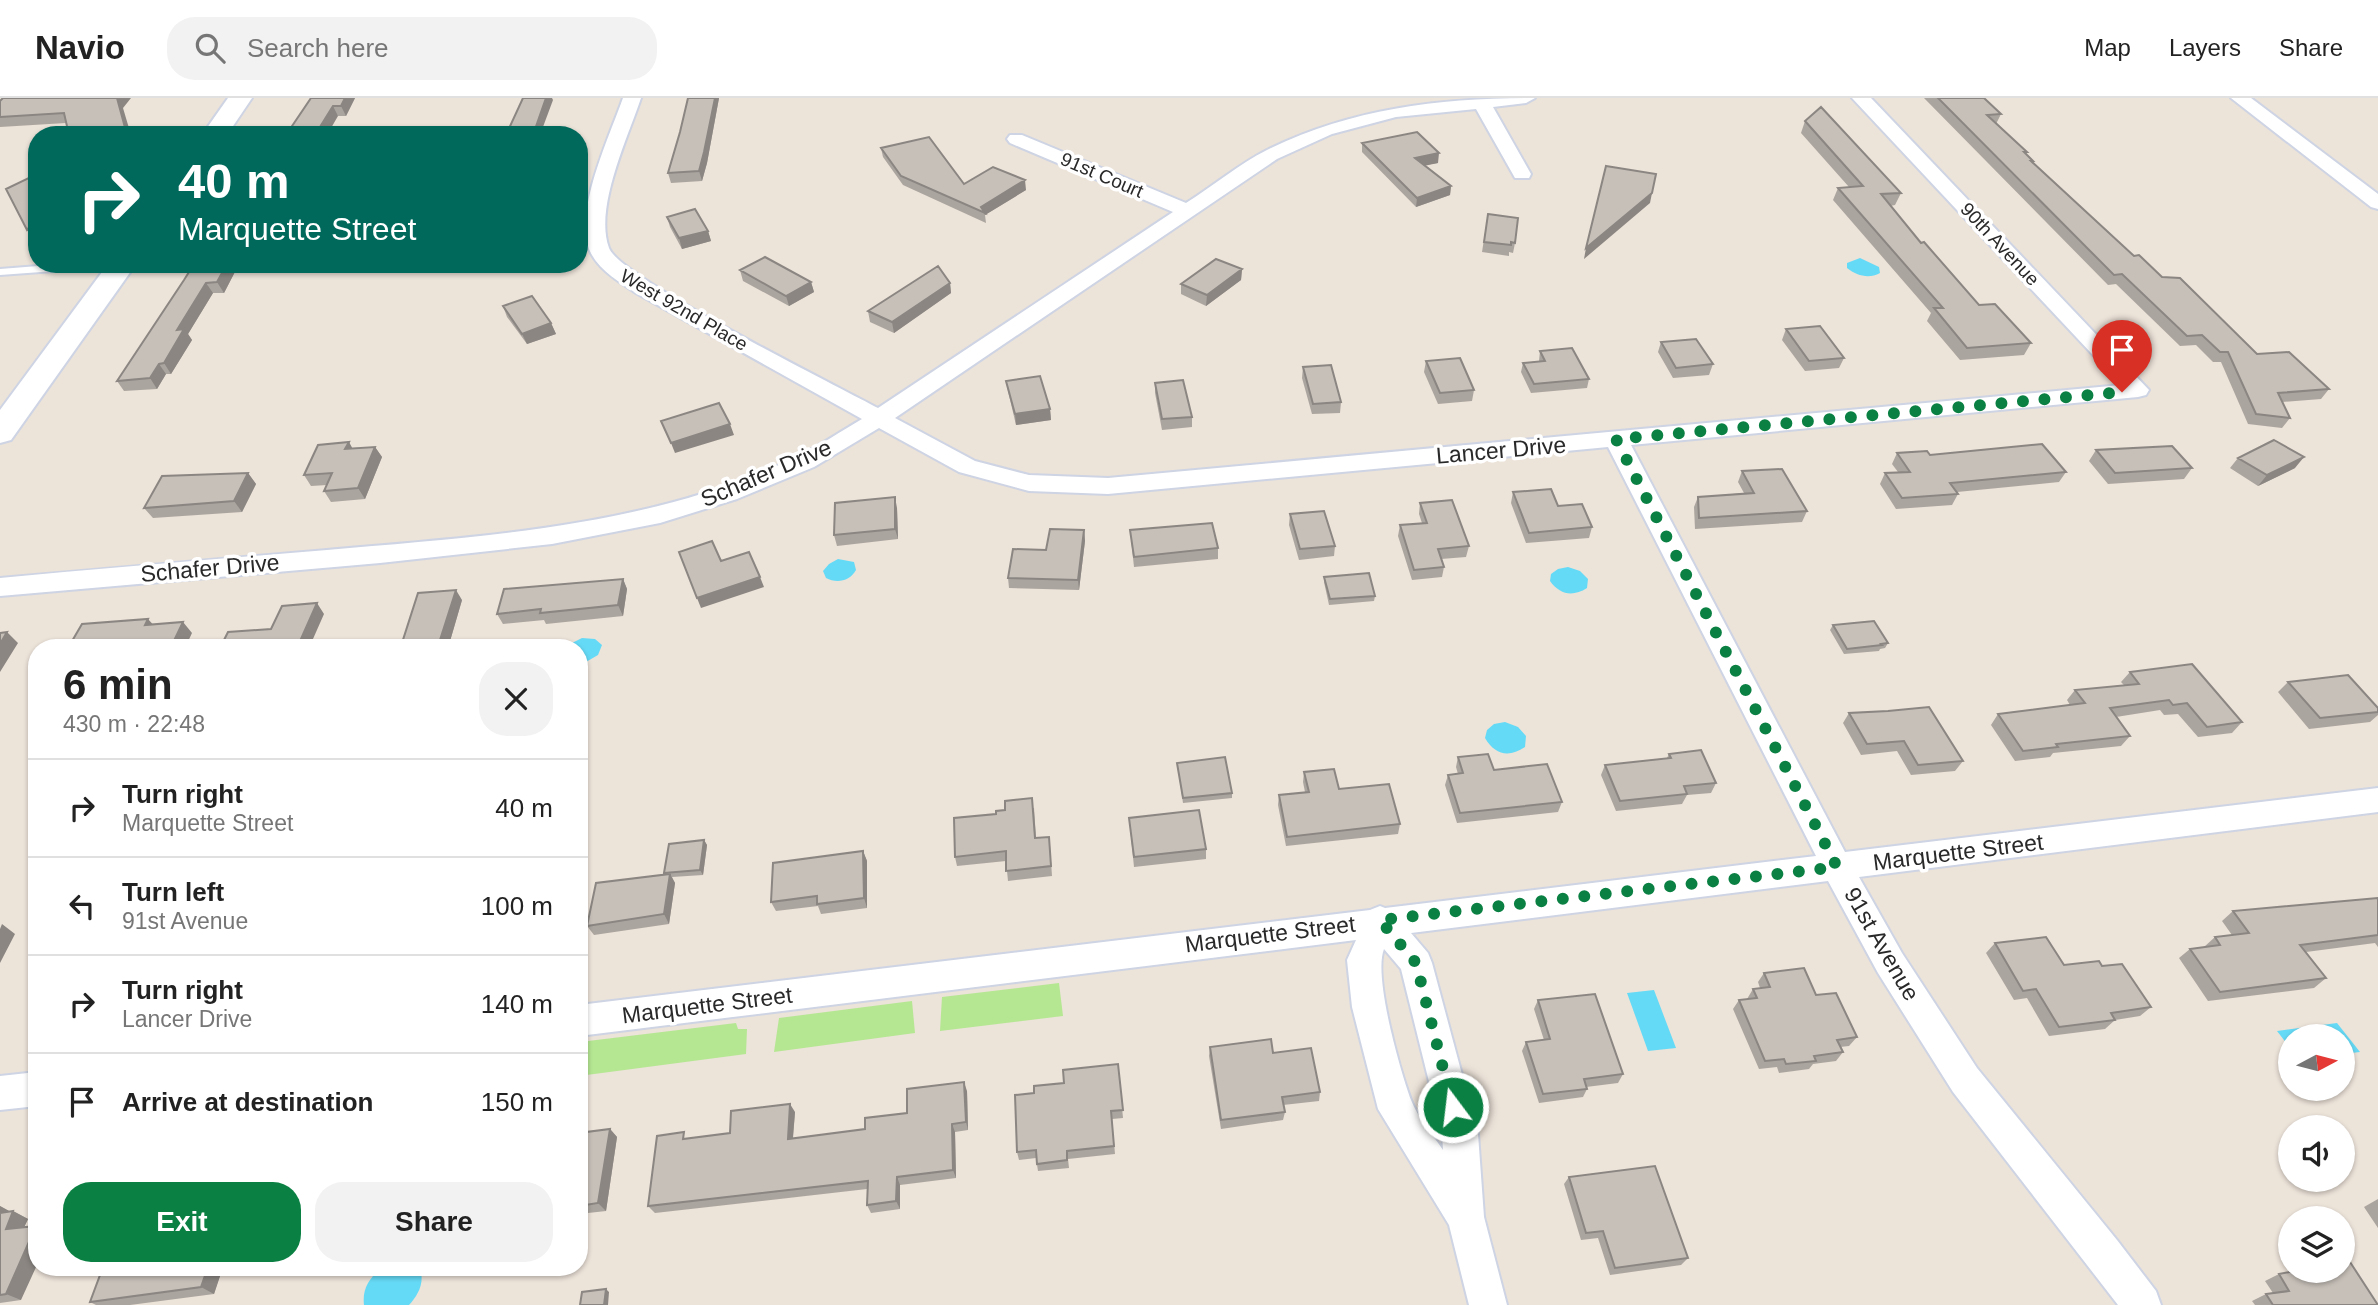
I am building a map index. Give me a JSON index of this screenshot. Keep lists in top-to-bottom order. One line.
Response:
{"streets":{"street":["91st Court","90th Avenue","West 92nd Place","Lancer Drive","Schafer Drive","Marquette Street","91st Avenue"]},"crossings":[["91st Court","Schafer Drive"],["90th Avenue","Lancer Drive"],["West 92nd Place","Lancer Drive"],["West 92nd Place","Schafer Drive"],["Lancer Drive","Schafer Drive"],["Lancer Drive","91st Avenue"],["Marquette Street","91st Avenue"]],"north":"right","page":{"header":"Navio","search":"Search here","nav":["Map","Layers","Share"],"turn":["40 m","Marquette Street"],"heading":["6 min","430 m · 22:48"],"list":[{"name":"Turn right","note":"Marquette Street","value":"40 m"},{"name":"Turn left","note":"91st Avenue","value":"100 m"},{"name":"Turn right","note":"Lancer Drive","value":"140 m"},{"name":"Arrive at destination","value":"150 m"}],"buttons":["Exit","Share"]}}
